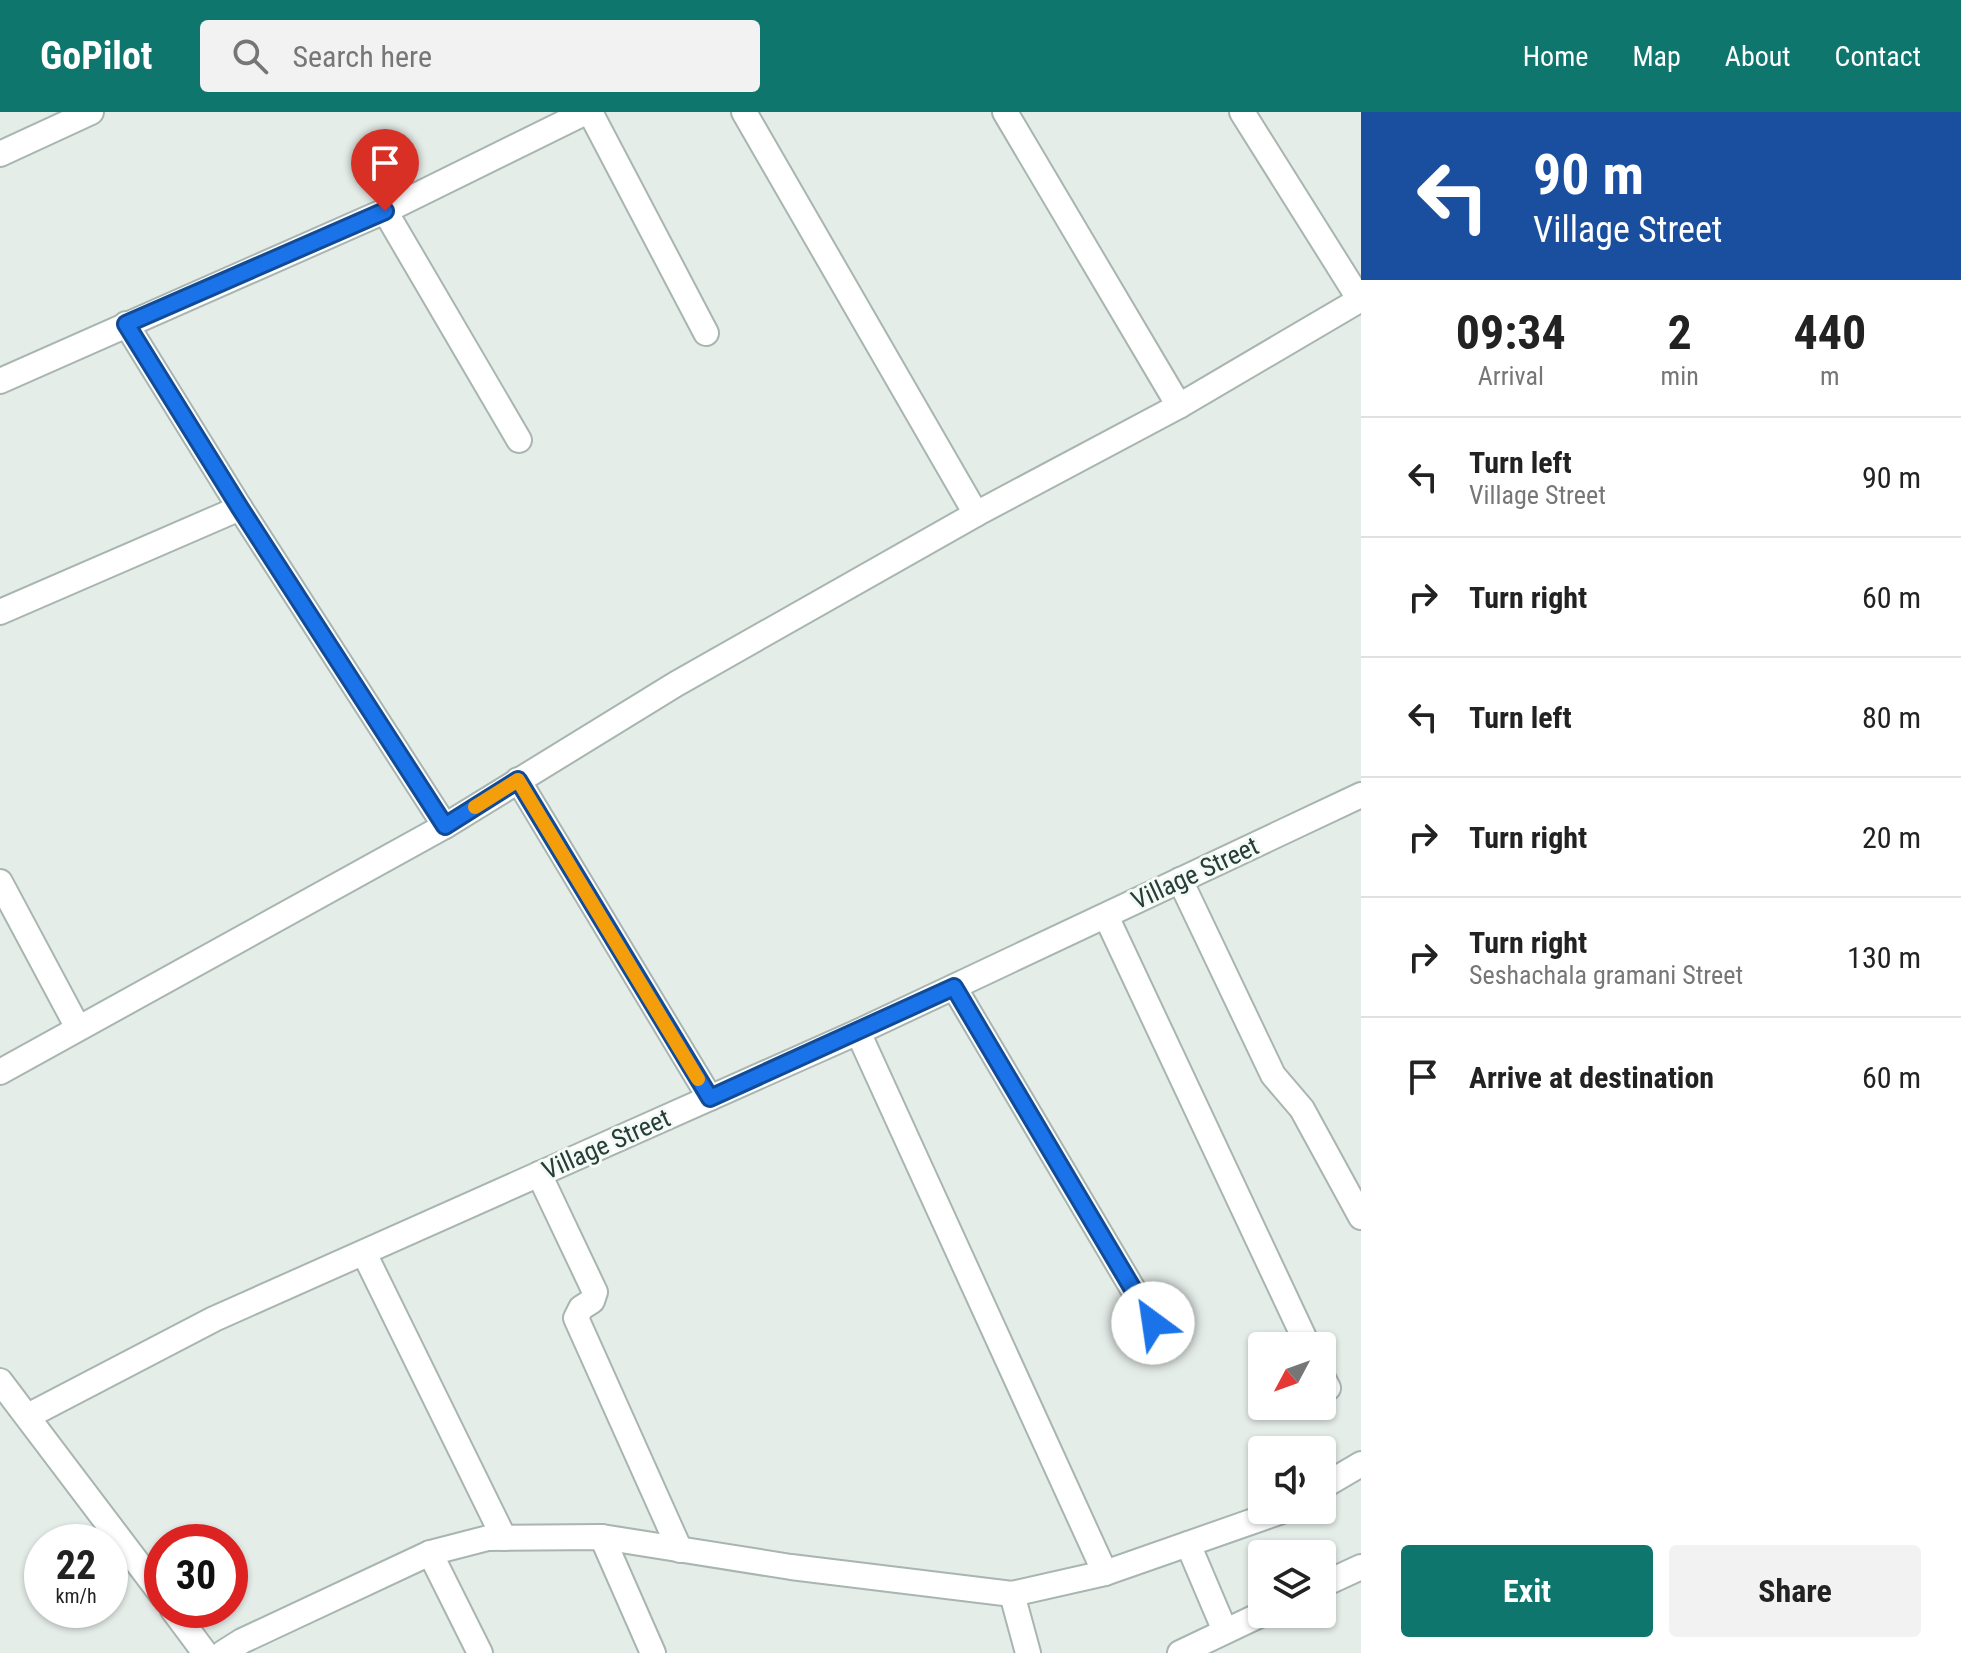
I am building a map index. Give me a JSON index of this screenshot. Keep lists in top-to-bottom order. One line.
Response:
{"streets":{"street":["Village Street"]},"north":"bottom left","page":{"header":"GoPilot","search":"Search here","nav":["Home","Map","About","Contact"],"turn":["90 m","Village Street"],"eta":["09:34","Arrival","2","min","440","m"],"list":[{"name":"Turn left","note":"Village Street","value":"90 m"},{"name":"Turn right","value":"60 m"},{"name":"Turn left","value":"80 m"},{"name":"Turn right","value":"20 m"},{"name":"Turn right","note":"Seshachala gramani Street","value":"130 m"},{"name":"Arrive at destination","value":"60 m"}],"speed":"22 km/h","limit":"30","buttons":["Exit","Share"]}}
